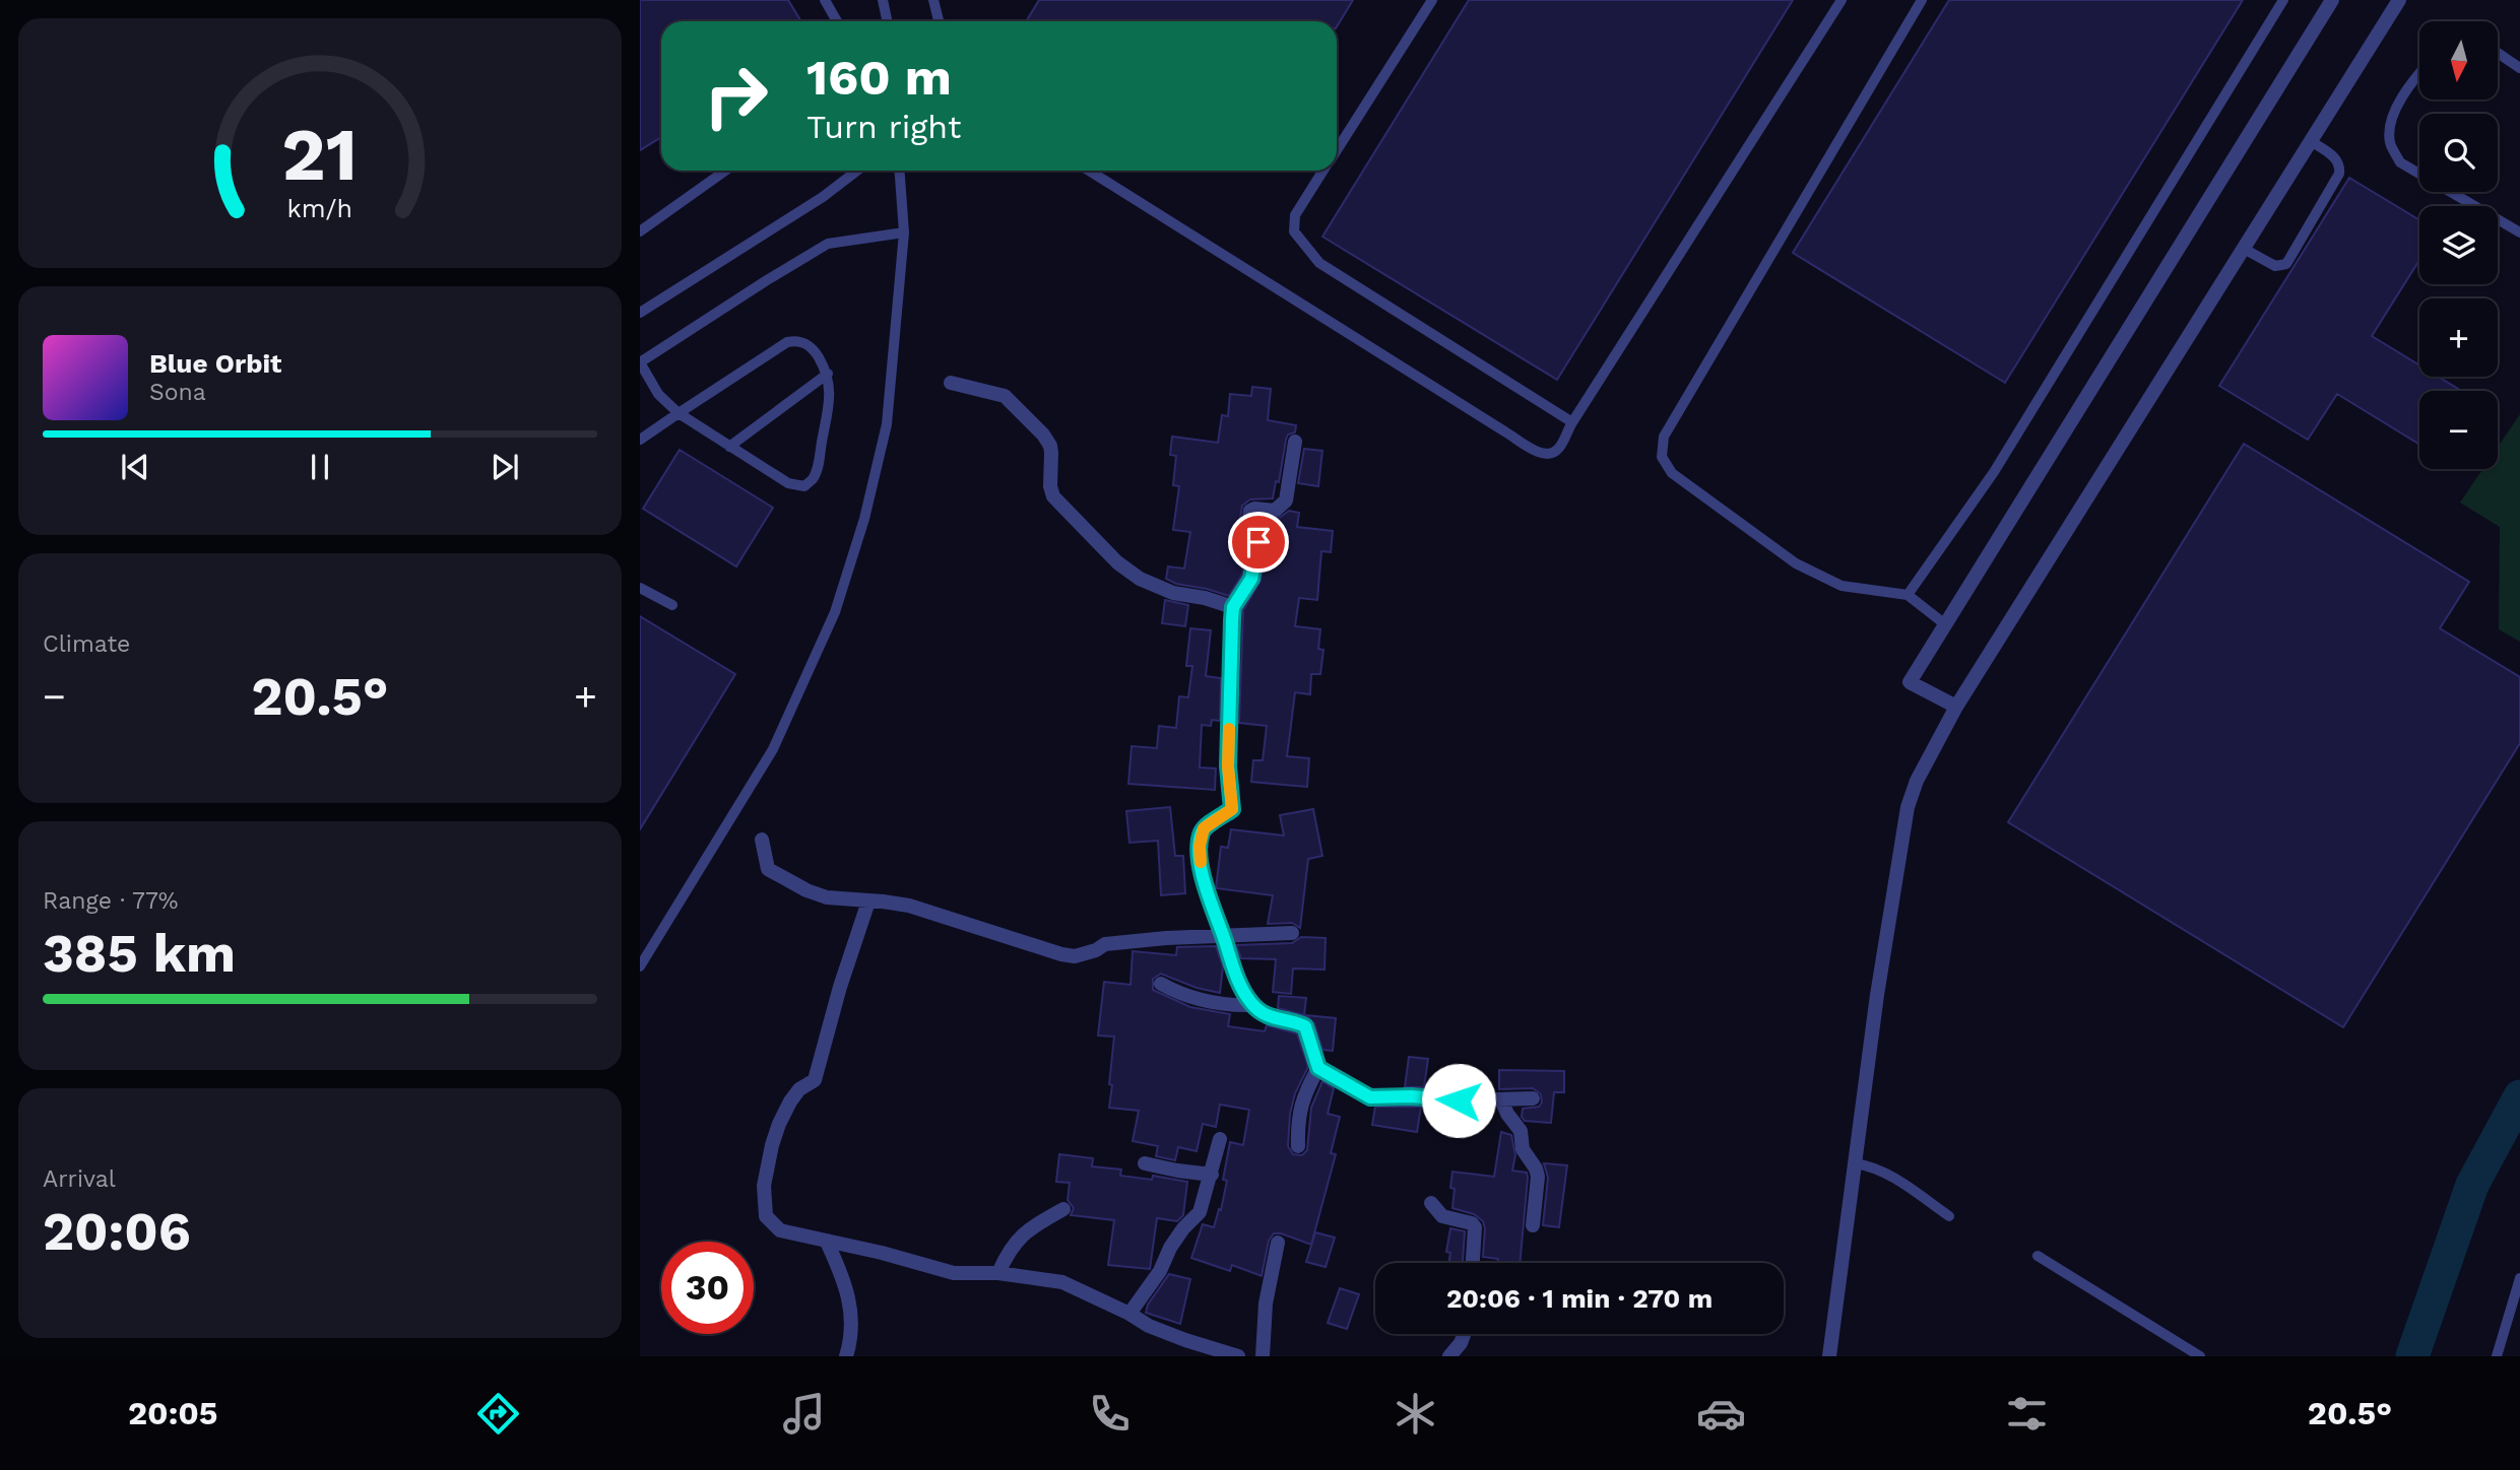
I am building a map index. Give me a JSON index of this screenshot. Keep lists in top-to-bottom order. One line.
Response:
{"north":"bottom","page":{"map_buttons":["+","−"],"turn":["160 m","Turn right"],"song":["Blue Orbit","Sona"],"tile":["Climate",["Range · 77%","385 km"],["Arrival","20:06"]],"heat":["−","20.5°","+"],"limit":"30","trip":"20:06 · 1 min · 270 m","tabs":["20:05","20.5°"],"gauge":["21","km/h"]}}
